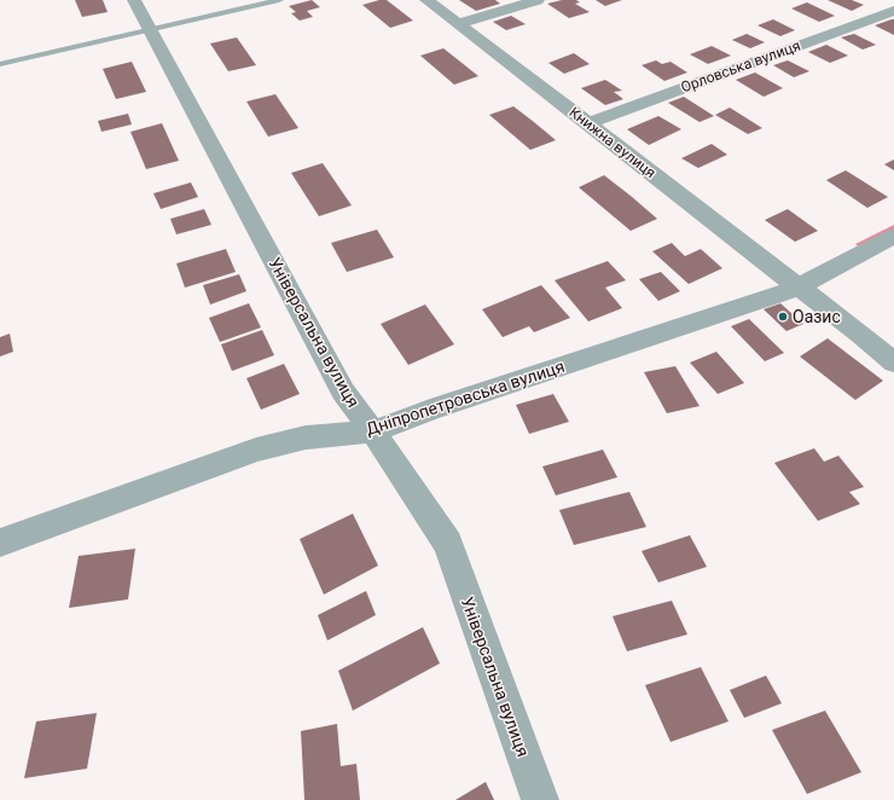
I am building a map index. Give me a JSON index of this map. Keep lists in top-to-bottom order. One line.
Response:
{"streets":{"street":["Орловська вулиця","Книжна вулиця","Універсальна вулиця","Дніпропетровська вулиця"]},"crossings":[["Орловська вулиця","Книжна вулиця"],["Книжна вулиця","Дніпропетровська вулиця"],["Універсальна вулиця","Дніпропетровська вулиця"]],"places":["Оазис"]}
